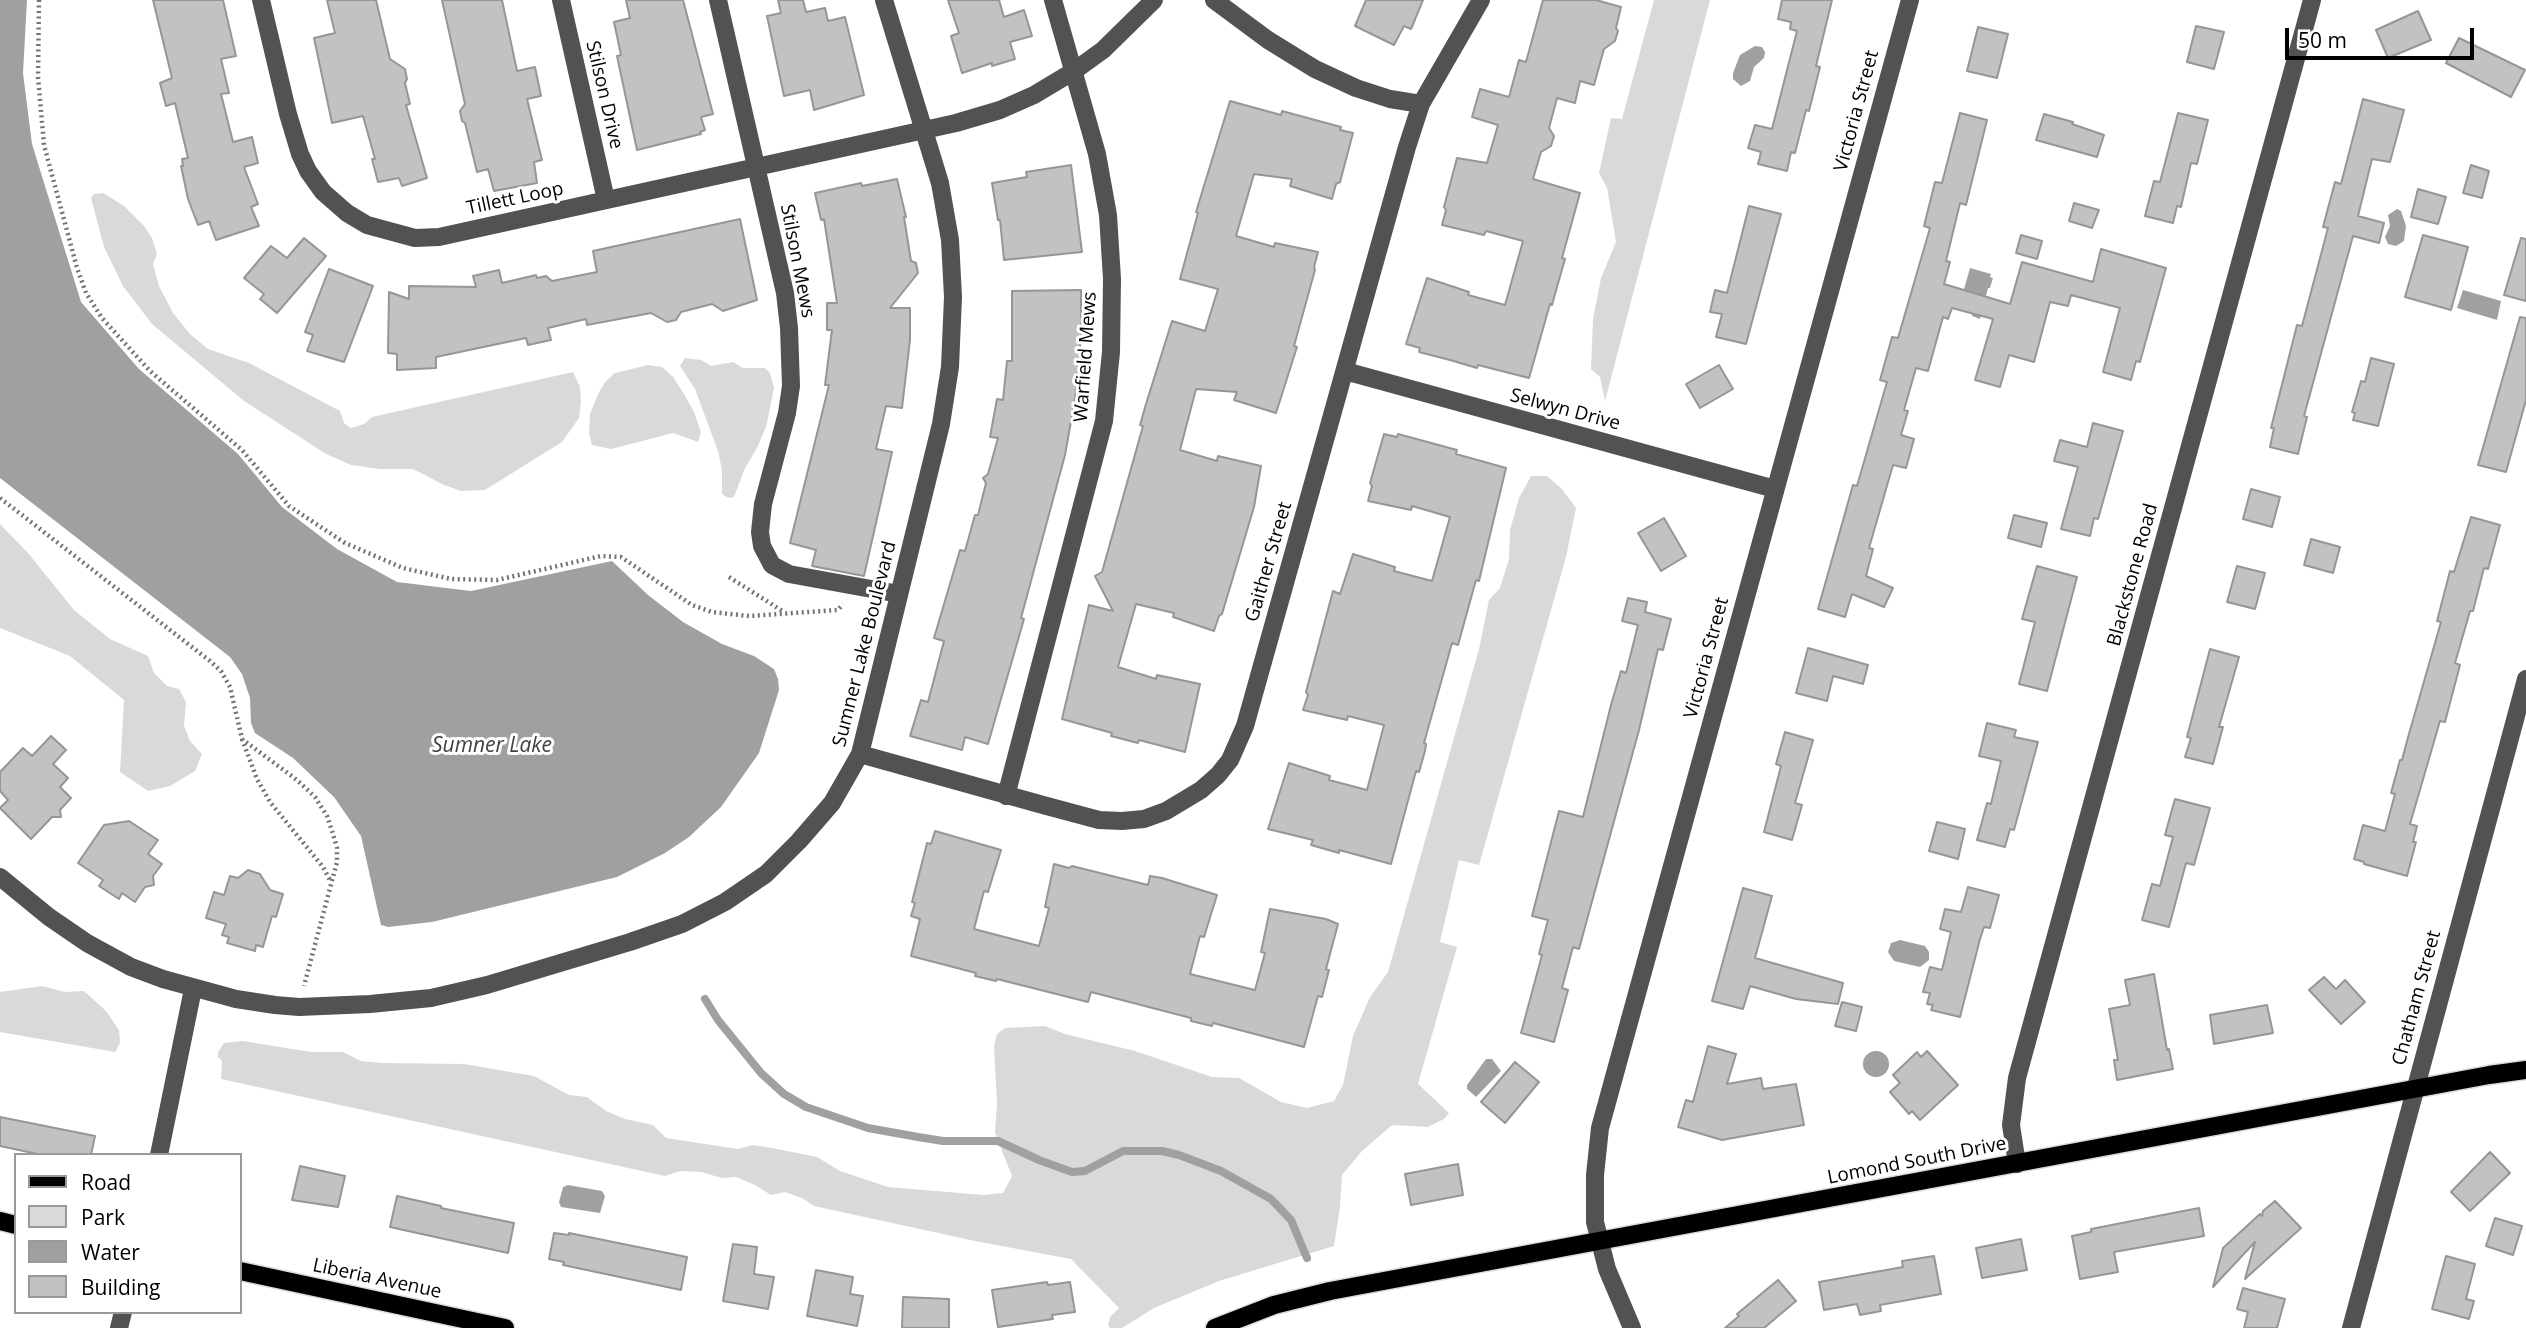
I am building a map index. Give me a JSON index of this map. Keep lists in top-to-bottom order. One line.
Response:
{"streets":{"main road":["Lomond South Drive","Liberia Avenue"],"street":["Stilson Drive","Victoria Street","Tillett Loop","Stilson Mews","Warfield Mews","Selwyn Drive","Gaither Street","Blackstone Road","Sumner Lake Boulevard","Chatham Street"]},"crossings":[["Stilson Drive","Tillett Loop"],["Victoria Street","Selwyn Drive"],["Victoria Street","Lomond South Drive"],["Tillett Loop","Stilson Mews"],["Tillett Loop","Warfield Mews"],["Tillett Loop","Sumner Lake Boulevard"],["Stilson Mews","Sumner Lake Boulevard"],["Warfield Mews","Gaither Street"],["Selwyn Drive","Gaither Street"],["Gaither Street","Sumner Lake Boulevard"],["Blackstone Road","Lomond South Drive"],["Chatham Street","Lomond South Drive"]],"water":["Sumner Lake"],"legend":["Road","Park","Water","Building"],"scale_bar":"50 m"}
